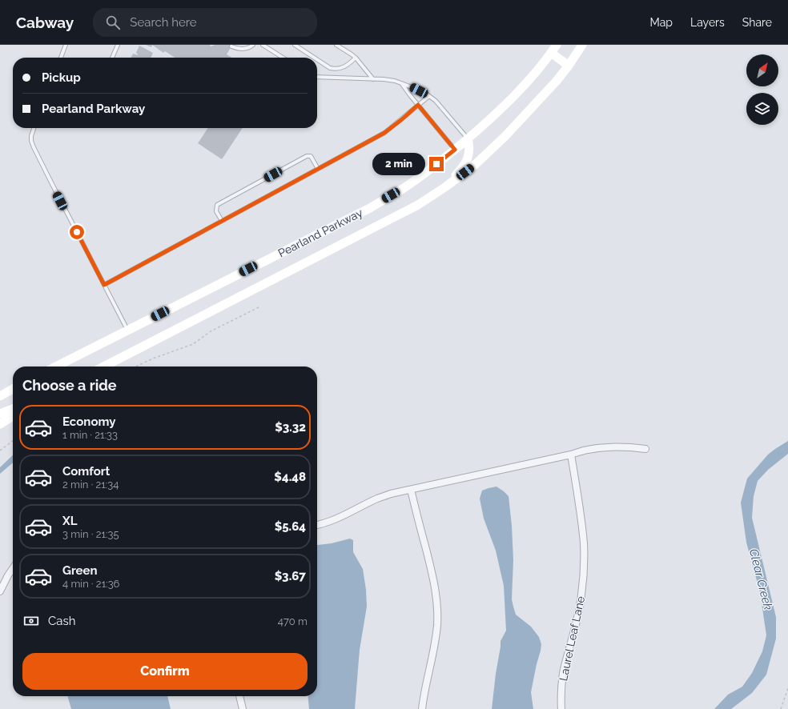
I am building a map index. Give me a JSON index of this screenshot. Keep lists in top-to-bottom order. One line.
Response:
{"streets":{"main road":["Pearland Parkway"],"street":["Laurel Leaf Lane"]},"water":["Clear Creek"],"north":"top right","page":{"header":"Cabway","search":"Search here","nav":["Map","Layers","Share"],"banner":["Pickup","Pearland Parkway"],"bubble":"2 min","heading":"Choose a ride","list":[{"name":"Economy","note":"1 min · 21:33","value":"$3.32"},{"name":"Comfort","note":"2 min · 21:34","value":"$4.48"},{"name":"XL","note":"3 min · 21:35","value":"$5.64"},{"name":"Green","note":"4 min · 21:36","value":"$3.67"}],"pay":["Cash","470 m"],"buttons":"Confirm"}}
